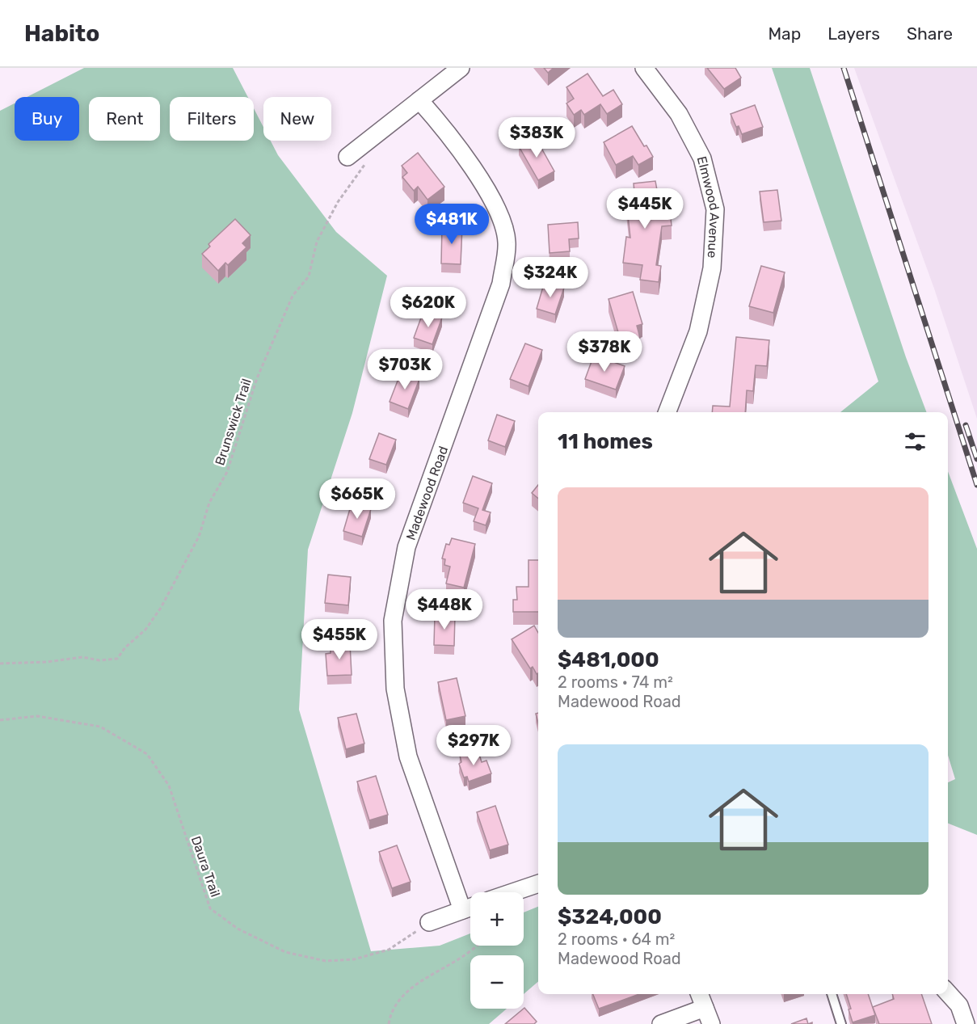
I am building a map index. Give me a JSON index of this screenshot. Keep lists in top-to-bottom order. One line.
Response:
{"streets":{"street":["Elmwood Avenue","Madewood Road"],"path":["Brunswick Trail","Daura Trail"]},"page":{"header":"Habito","nav":["Map","Layers","Share"],"chip":["Buy","Rent","Filters","New"],"price":["$383K","$445K","$481K","$324K","$620K","$378K","$703K","$665K","$448K","$455K","$297K"],"heading":"11 homes","list":[{"name":"$481,000","note":"2 rooms · 74 m² · Madewood Road"},{"name":"$324,000","note":"2 rooms · 64 m² · Madewood Road"}],"map_buttons":["+","−"]}}
